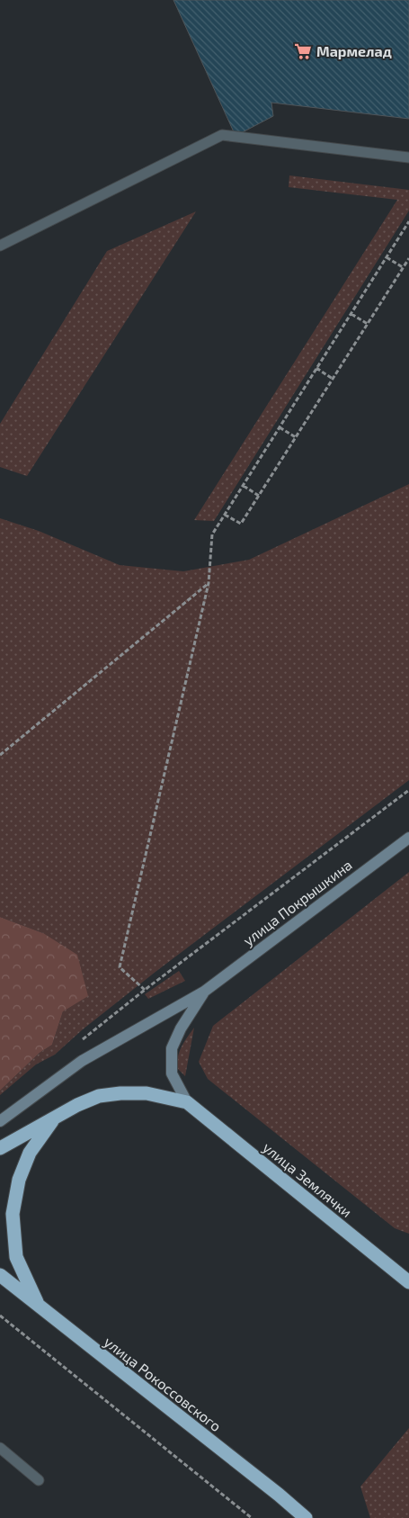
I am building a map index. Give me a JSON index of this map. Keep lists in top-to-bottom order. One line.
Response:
{"streets":{"highway":["улица Землячки","улица Рокоссовского"],"main road":["улица Покрышкина"]},"places":{"supermarket":["Мармелад"]}}
